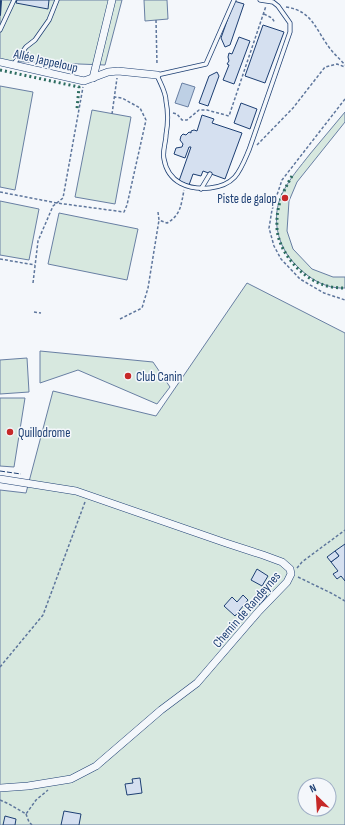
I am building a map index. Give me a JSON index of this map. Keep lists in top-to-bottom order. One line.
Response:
{"streets":{"street":["Allée Jappeloup","Chemin de Randeynes"]},"places":["Piste de galop","Club Canin","Quillodrome"],"north":"top left"}
